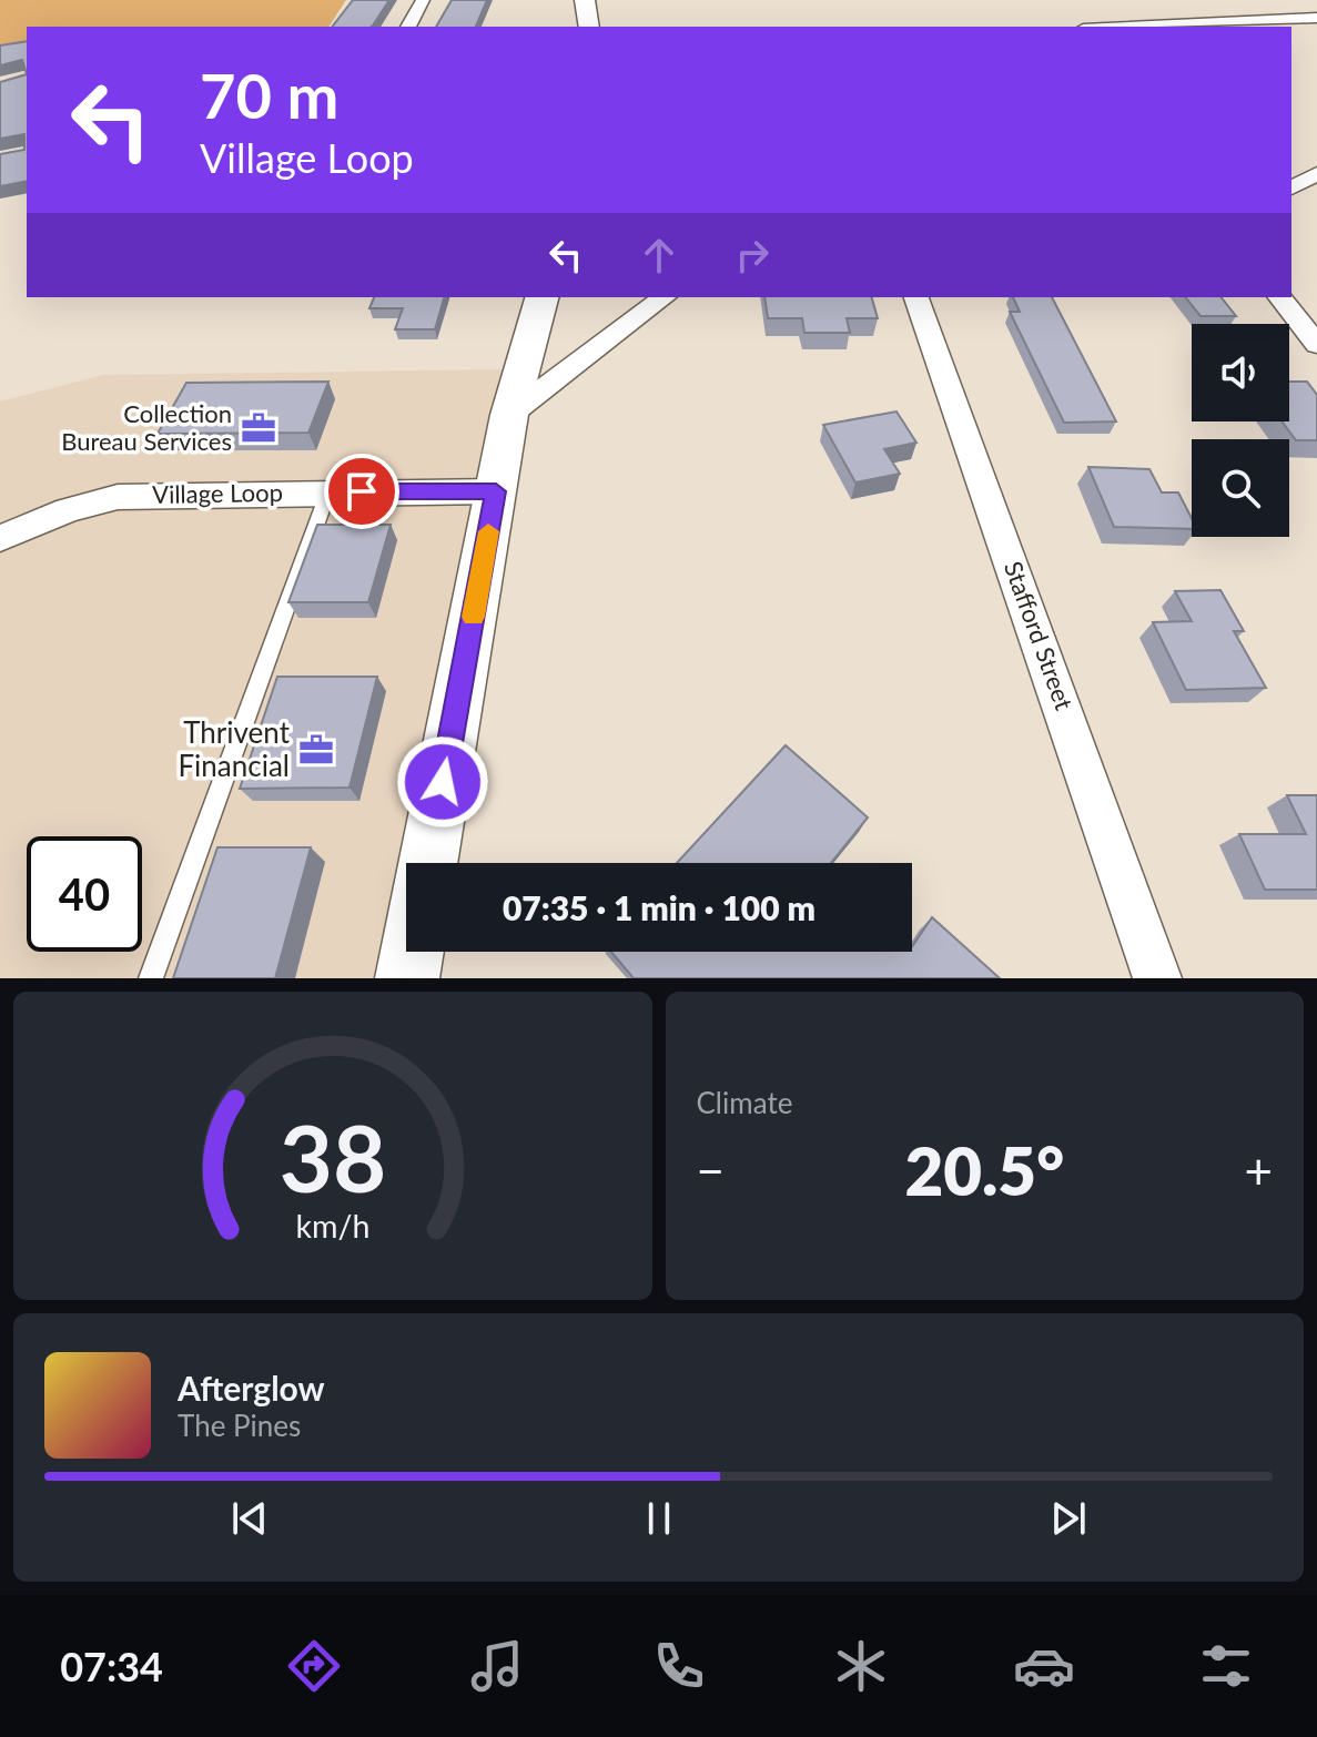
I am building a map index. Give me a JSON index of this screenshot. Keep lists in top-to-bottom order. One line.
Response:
{"streets":{"street":["Village Loop","Stafford Street"]},"places":{"office":["Collection Bureau Services","Thrivent Financial"]},"page":{"turn":["70 m","Village Loop"],"limit":"40","trip":"07:35 · 1 min · 100 m","tile":"Climate","heat":["−","20.5°","+"],"song":["Afterglow","The Pines"],"tabs":"07:34","gauge":["38","km/h"]}}
